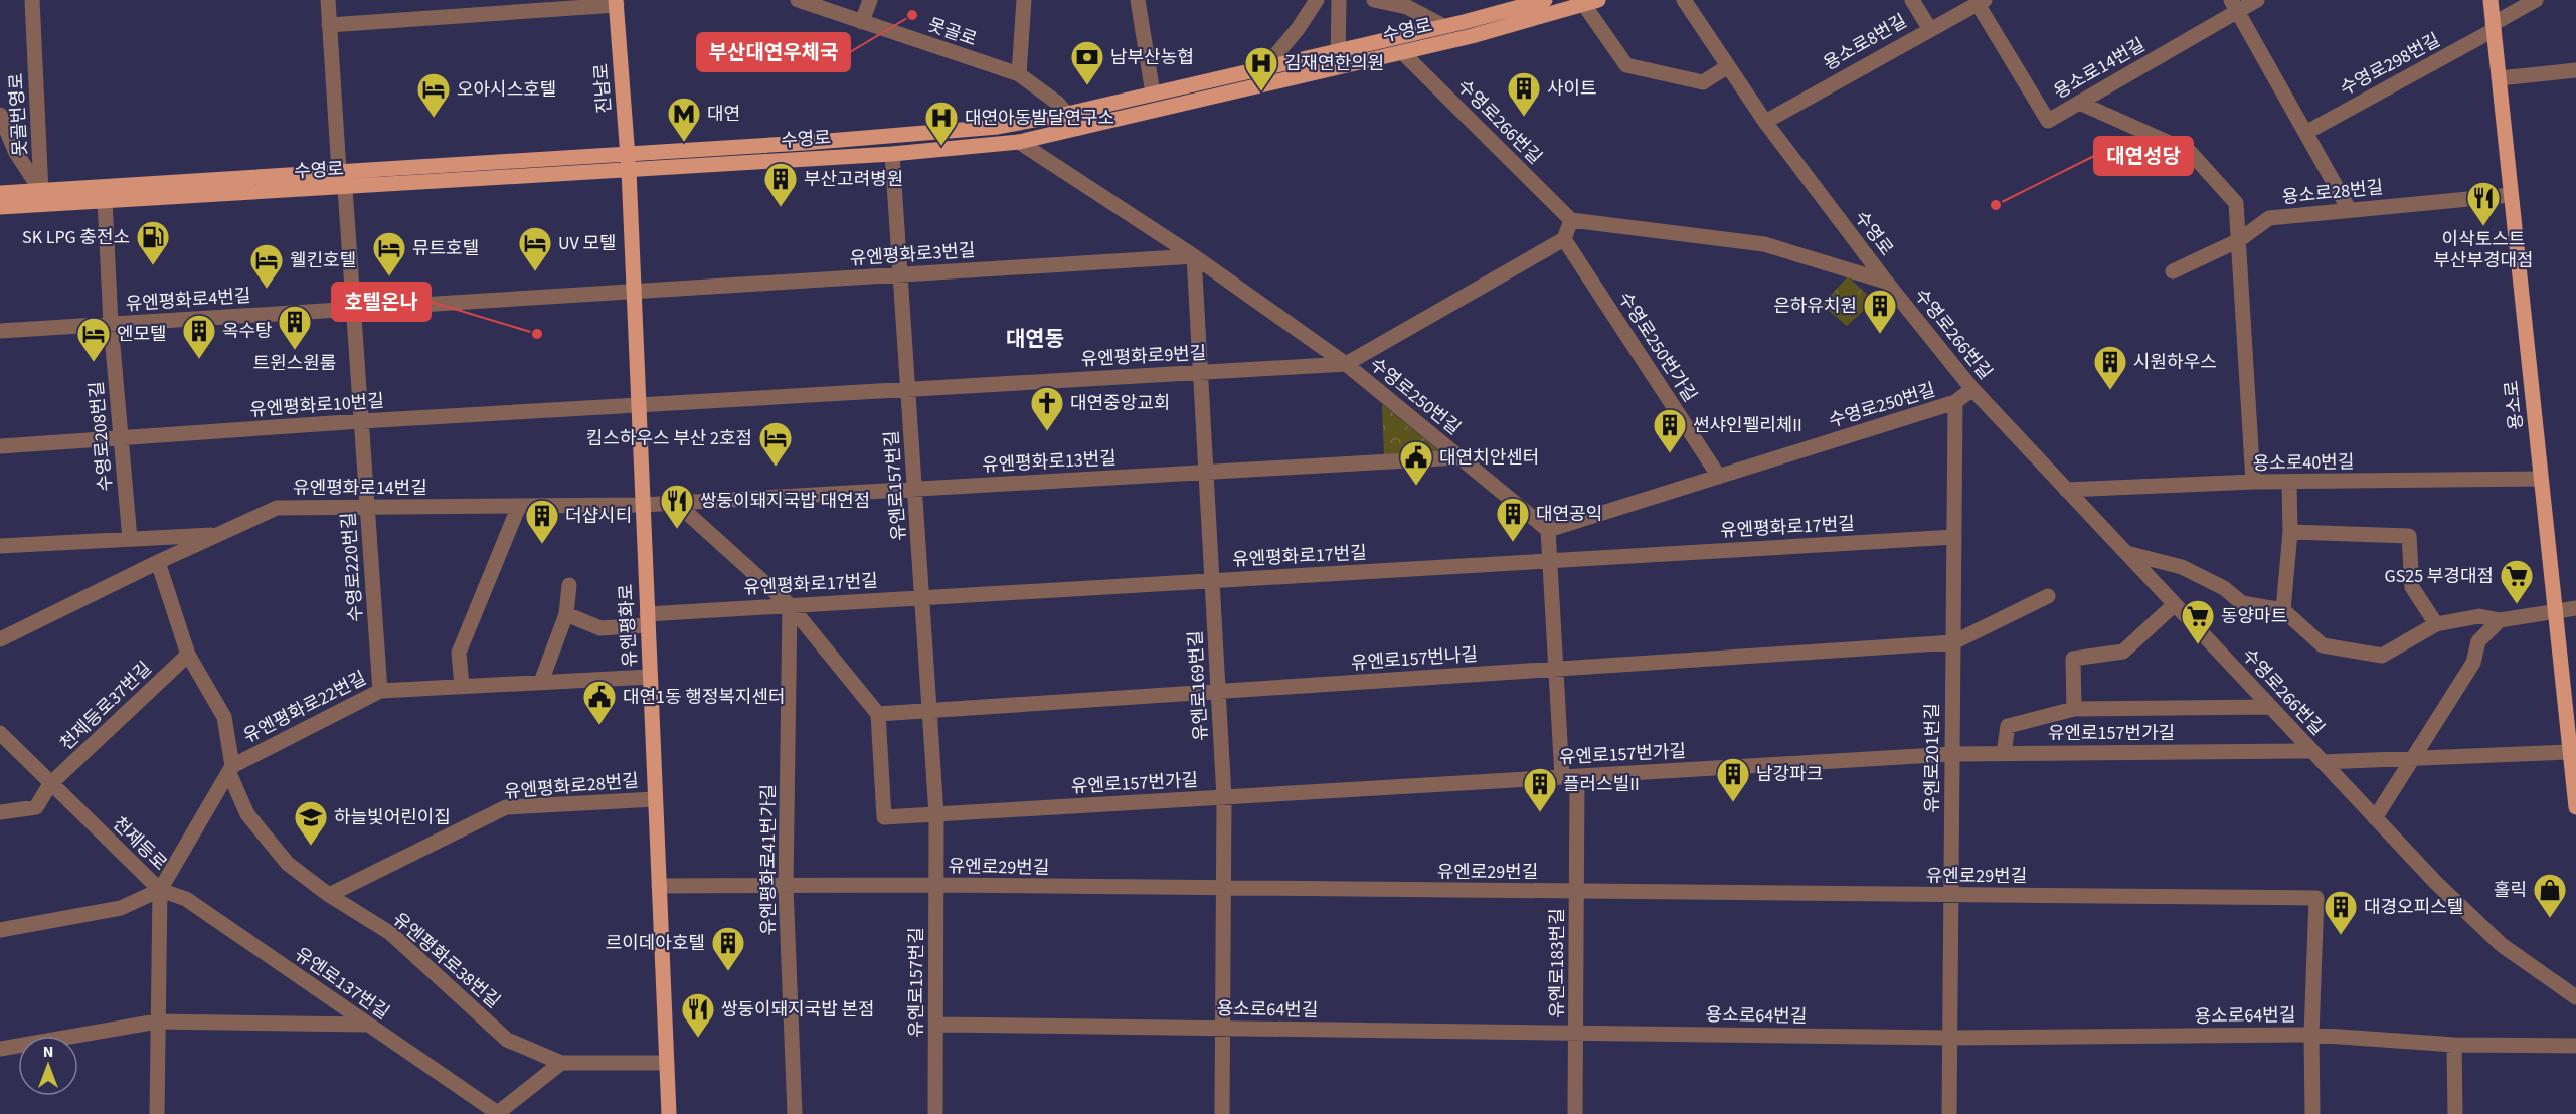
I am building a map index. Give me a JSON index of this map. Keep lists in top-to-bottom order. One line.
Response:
{"streets":{"main road":["수영로","진남로","용소로","유엔평화로"],"street":["못골로","용소로8번길","수영로298번길","용소로14번길","못골번영로","수영로266번길","용소로28번길","유엔평화로3번길","유엔평화로4번길","수영로250번가길","유엔평화로9번길","수영로250번길","유엔평화로10번길","수영로208번길","유엔평화로13번길","용소로40번길","유엔로157번길","유엔평화로14번길","유엔평화로17번길","수영로220번길","유엔로157번나길","유엔로169번길","천제등로37번길","유엔평화로22번길","유엔로157번가길","유엔로201번길","유엔평화로28번길","천제등로","유엔평화로41번가길","유엔로29번길","유엔평화로38번길","유엔로183번길","유엔로137번길","용소로64번길"]},"crossings":[["수영로","못골로"],["수영로","용소로8번길"],["수영로","진남로"],["수영로","못골번영로"],["수영로","수영로266번길"],["수영로","수영로250번길"],["수영로","수영로208번길"],["수영로","유엔로157번길"],["수영로","수영로220번길"],["수영로","유엔평화로"],["용소로8번길","용소로14번길"],["수영로298번길","용소로"],["진남로","유엔평화로"],["수영로266번길","수영로250번길"],["수영로266번길","용소로40번길"],["수영로266번길","유엔로157번가길"],["용소로28번길","용소로"],["유엔평화로3번길","유엔평화로4번길"],["유엔평화로3번길","수영로250번길"],["유엔평화로3번길","유엔로157번길"],["유엔평화로3번길","유엔평화로"],["유엔평화로3번길","유엔로169번길"],["유엔평화로4번길","수영로208번길"],["유엔평화로4번길","수영로220번길"],["유엔평화로4번길","유엔평화로"],["수영로250번가길","유엔평화로9번길"],["수영로250번가길","수영로250번길"],["유엔평화로9번길","수영로250번길"],["유엔평화로9번길","유엔평화로10번길"],["유엔평화로9번길","유엔로157번길"],["유엔평화로9번길","유엔평화로"],["유엔평화로9번길","유엔로169번길"],["수영로250번길","유엔평화로13번길"],["수영로250번길","유엔로169번길"],["수영로250번길","유엔로201번길"],["수영로250번길","유엔로183번길"],["유엔평화로10번길","수영로208번길"],["유엔평화로10번길","수영로220번길"],["유엔평화로10번길","유엔평화로"],["용소로","용소로40번길"],["용소로","유엔로157번가길"],["유엔평화로13번길","유엔로157번길"],["유엔평화로13번길","유엔평화로14번길"],["유엔평화로13번길","유엔평화로"],["유엔평화로13번길","유엔로169번길"],["유엔로157번길","유엔평화로17번길"],["유엔로157번길","유엔로157번나길"],["유엔로157번길","유엔로157번가길"],["유엔로157번길","유엔로29번길"],["유엔로157번길","용소로64번길"],["유엔평화로14번길","수영로220번길"],["유엔평화로14번길","유엔평화로"],["유엔평화로14번길","유엔평화로38번길"],["유엔평화로17번길","유엔평화로"],["유엔평화로17번길","유엔로169번길"],["유엔평화로17번길","유엔로201번길"],["유엔평화로17번길","유엔평화로41번가길"],["유엔평화로17번길","유엔로183번길"],["수영로220번길","유엔평화로22번길"],["유엔평화로","유엔평화로22번길"],["유엔평화로","유엔평화로28번길"],["유엔평화로","유엔로29번길"],["유엔평화로","유엔평화로38번길"],["유엔로157번나길","유엔로169번길"],["유엔로157번나길","유엔로201번길"],["유엔로157번나길","유엔로183번길"],["유엔로169번길","유엔로157번가길"],["유엔로169번길","유엔로29번길"],["유엔로169번길","용소로64번길"],["천제등로37번길","천제등로"],["천제등로37번길","유엔평화로38번길"],["유엔평화로22번길","천제등로"],["유엔평화로22번길","유엔평화로38번길"],["유엔평화로22번길","유엔로137번길"],["유엔로157번가길","유엔로201번길"],["유엔로157번가길","유엔로183번길"],["유엔로201번길","유엔로29번길"],["유엔로201번길","용소로64번길"],["유엔평화로28번길","유엔평화로38번길"],["천제등로","유엔로137번길"],["유엔평화로41번가길","유엔로29번길"],["유엔로29번길","유엔로183번길"],["유엔로29번길","용소로64번길"],["유엔로183번길","용소로64번길"]],"districts":["대연동"],"places":{"other":["부산대연우체국","대연성당","호텔온나"],"bank":["남부산농협"],"hospital":["김재연한의원","대연아동발달연구소"],"building":["사이트","부산고려병원","은하유치원","트윈스원룸","옥수탕","시원하우스","썬샤인펠리체II","대연공익","더샵시티","남강파크","플러스빌II","대경오피스텔","르이데아호텔"],"hotel":["오아시스호텔","UV 모텔","뮤트호텔","웰킨호텔","엔모텔","킴스하우스 부산 2호점"],"metro station":["대연"],"restaurant":["이삭토스트 부산부경대점","쌍둥이돼지국밥 대연점","쌍둥이돼지국밥 본점"],"fuel station":["SK LPG 충전소"],"church":["대연중앙교회"],"public building":["대연치안센터","대연1동 행정복지센터"],"supermarket":["GS25 부경대점","동양마트"],"school or university":["하늘빛어린이집"],"shop":["홀릭"]},"north":"top"}
